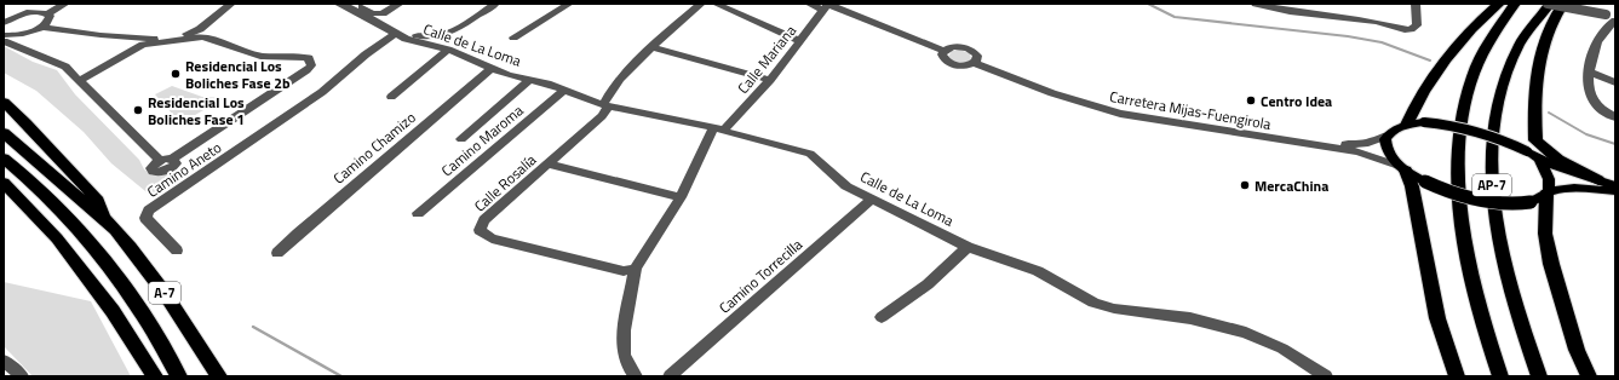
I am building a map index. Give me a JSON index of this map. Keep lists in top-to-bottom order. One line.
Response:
{"streets":{"highway":["AP-7","A-7"],"street":["Calle de La Loma","Calle Mariana","Carretera Mijas-Fuengirola","Camino Maroma","Camino Chamizo","Camino Aneto","Calle Rosalía","Camino Torrecilla"]},"crossings":[["Calle de La Loma","Calle Mariana"],["Calle de La Loma","Camino Maroma"],["Calle de La Loma","Camino Chamizo"],["Calle de La Loma","Camino Aneto"],["Calle de La Loma","Calle Rosalía"],["Calle de La Loma","Camino Torrecilla"],["Calle Mariana","Calle Rosalía"]],"places":["Residencial Los Boliches Fase 2b","Centro Idea","Residencial Los Boliches Fase 1","MercaChina"]}
